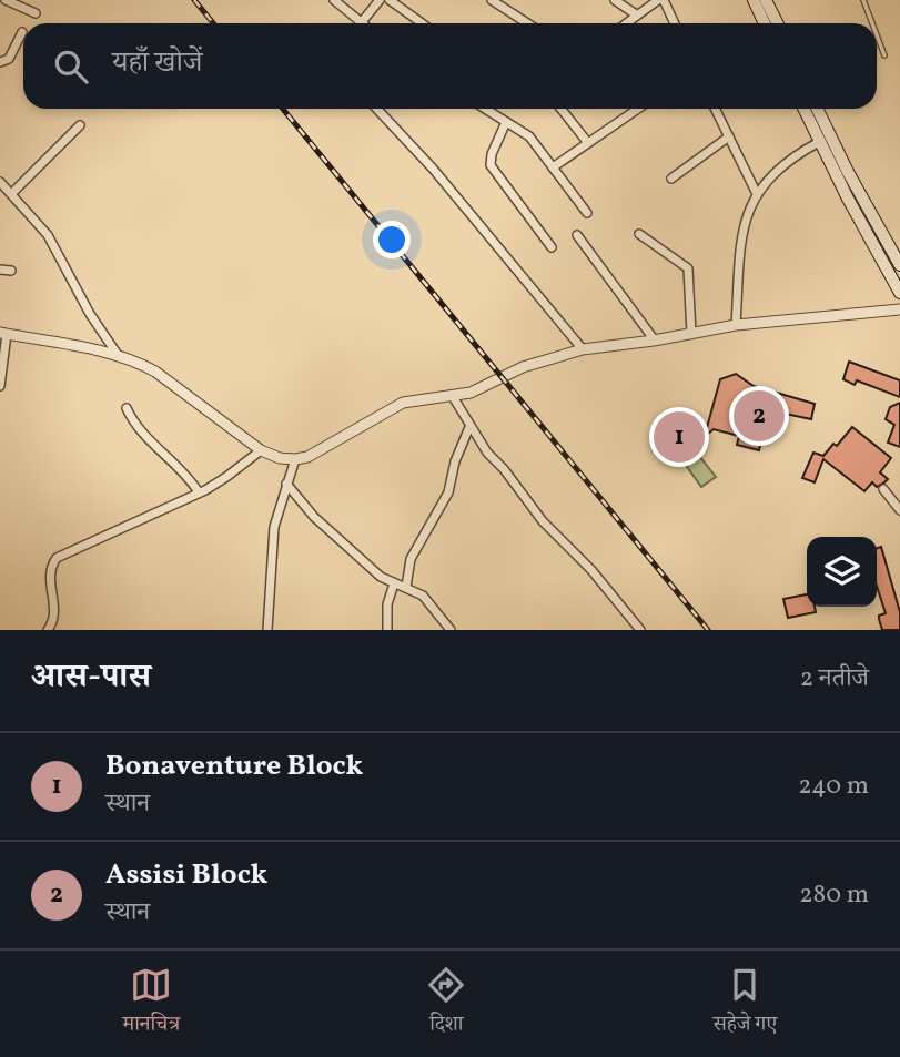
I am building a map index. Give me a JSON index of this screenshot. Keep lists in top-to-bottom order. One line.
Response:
{"page":{"search":"यहाँ खोजें","pins":["2","1"],"heading":["आस-पास","2 नतीजे"],"list":[{"mark":"1","name":"Bonaventure Block","note":"स्थान","value":"240 m"},{"mark":"2","name":"Assisi Block","note":"स्थान","value":"280 m"}],"nav":["मानचित्र","दिशा","सहेजे गए"]}}
